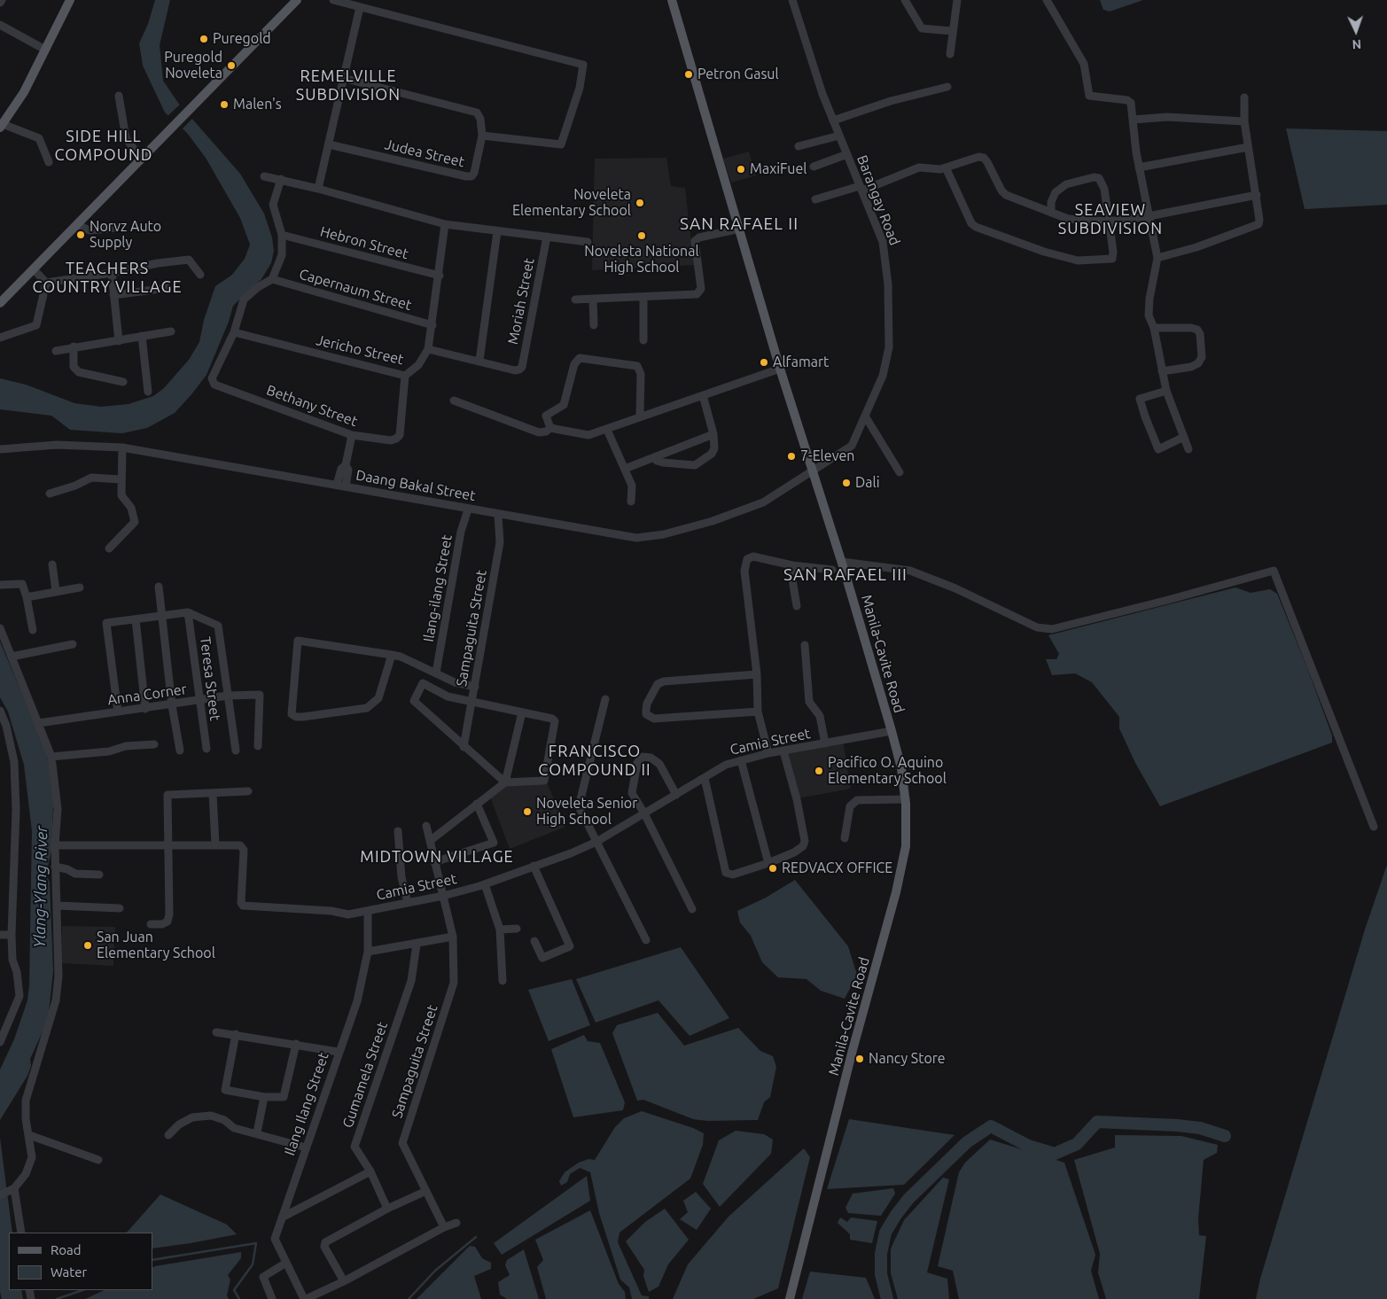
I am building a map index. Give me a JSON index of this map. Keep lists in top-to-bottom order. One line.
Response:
{"streets":{"main road":["Manila-Cavite Road"],"street":["Judea Street","Barangay Road","Hebron Street","Capernaum Street","Moriah Street","Jericho Street","Bethany Street","Daang Bakal Street","Ilang-ilang Street","Sampaguita Street","Teresa Street","Anna Corner","Camia Street","Gumamela Street","Ilang Ilang Street"]},"crossings":[["Barangay Road","Daang Bakal Street"],["Barangay Road","Manila-Cavite Road"],["Capernaum Street","Bethany Street"],["Jericho Street","Bethany Street"],["Daang Bakal Street","Ilang-ilang Street"],["Daang Bakal Street","Sampaguita Street"],["Daang Bakal Street","Manila-Cavite Road"],["Sampaguita Street","Camia Street"],["Manila-Cavite Road","Camia Street"],["Teresa Street","Anna Corner"],["Camia Street","Ilang Ilang Street"]],"districts":["REMELVILLE SUBDIVISION","SIDE HILL COMPOUND","SEAVIEW SUBDIVISION","SAN RAFAEL II","TEACHERS COUNTRY VILLAGE","SAN RAFAEL III","FRANCISCO COMPOUND II","MIDTOWN VILLAGE"],"water":["Ylang-Ylang River"],"places":["Puregold","Puregold Noveleta","Petron Gasul","Malen's","MaxiFuel","Noveleta Elementary School","Norvz Auto Supply","Noveleta National High School","Alfamart","7-Eleven","Dali","Pacifico O. Aquino Elementary School","Noveleta Senior High School","REDVACX OFFICE","San Juan Elementary School","Nancy Store"],"legend":["Road","Water"],"north":"bottom"}
